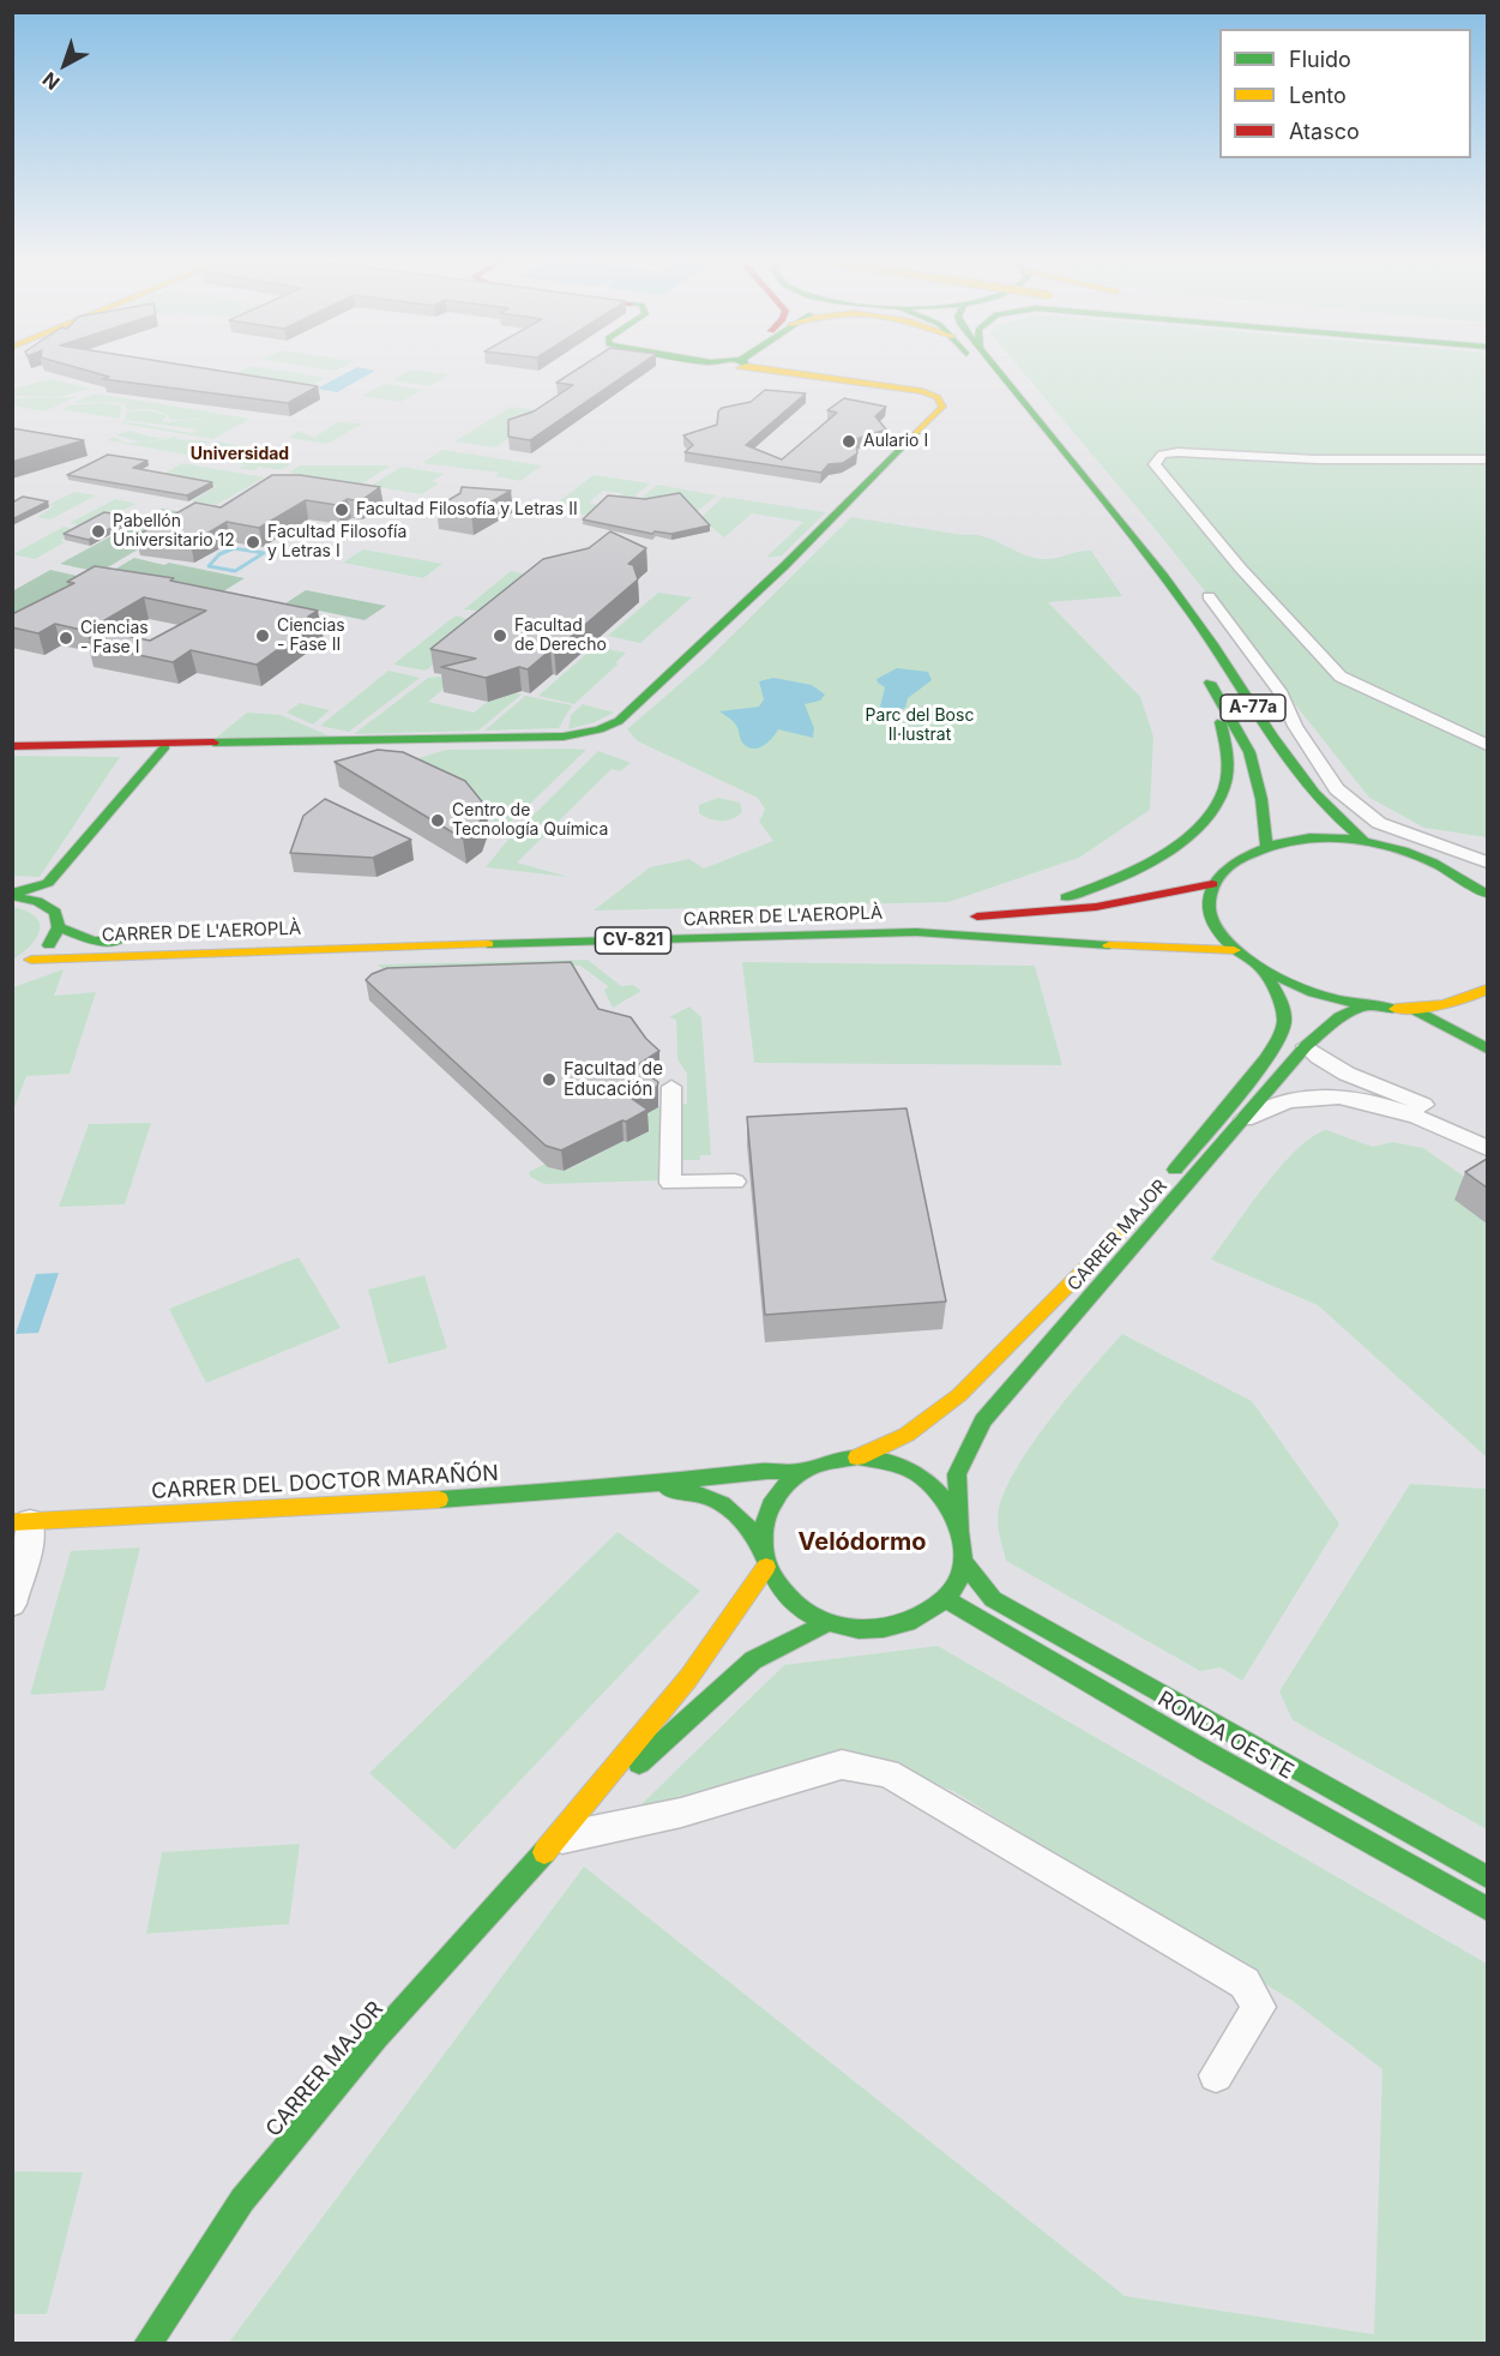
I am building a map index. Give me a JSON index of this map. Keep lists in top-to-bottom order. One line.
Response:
{"streets":{"main road":["A-77a","CARRER DE L'AEROPLÀ","CV-821","CARRER MAJOR","CARRER DEL DOCTOR MARAÑÓN","RONDA OESTE"]},"crossings":[["A-77a","CARRER DE L'AEROPLÀ"],["CARRER DE L'AEROPLÀ","CV-821"],["CARRER MAJOR","RONDA OESTE"]],"districts":["Universidad","Velódormo"],"parks":["Parc del Bosc Il·lustrat"],"places":["Aulario I","Facultad Filosofía y Letras II","Pabellón Universitario 12","Facultad Filosofía y Letras I","Ciencias - Fase II","Facultad de Derecho","Ciencias - Fase I","Centro de Tecnología Química","Facultad de Educación"],"legend":["Fluido","Lento","Atasco"],"north":"bottom left"}
